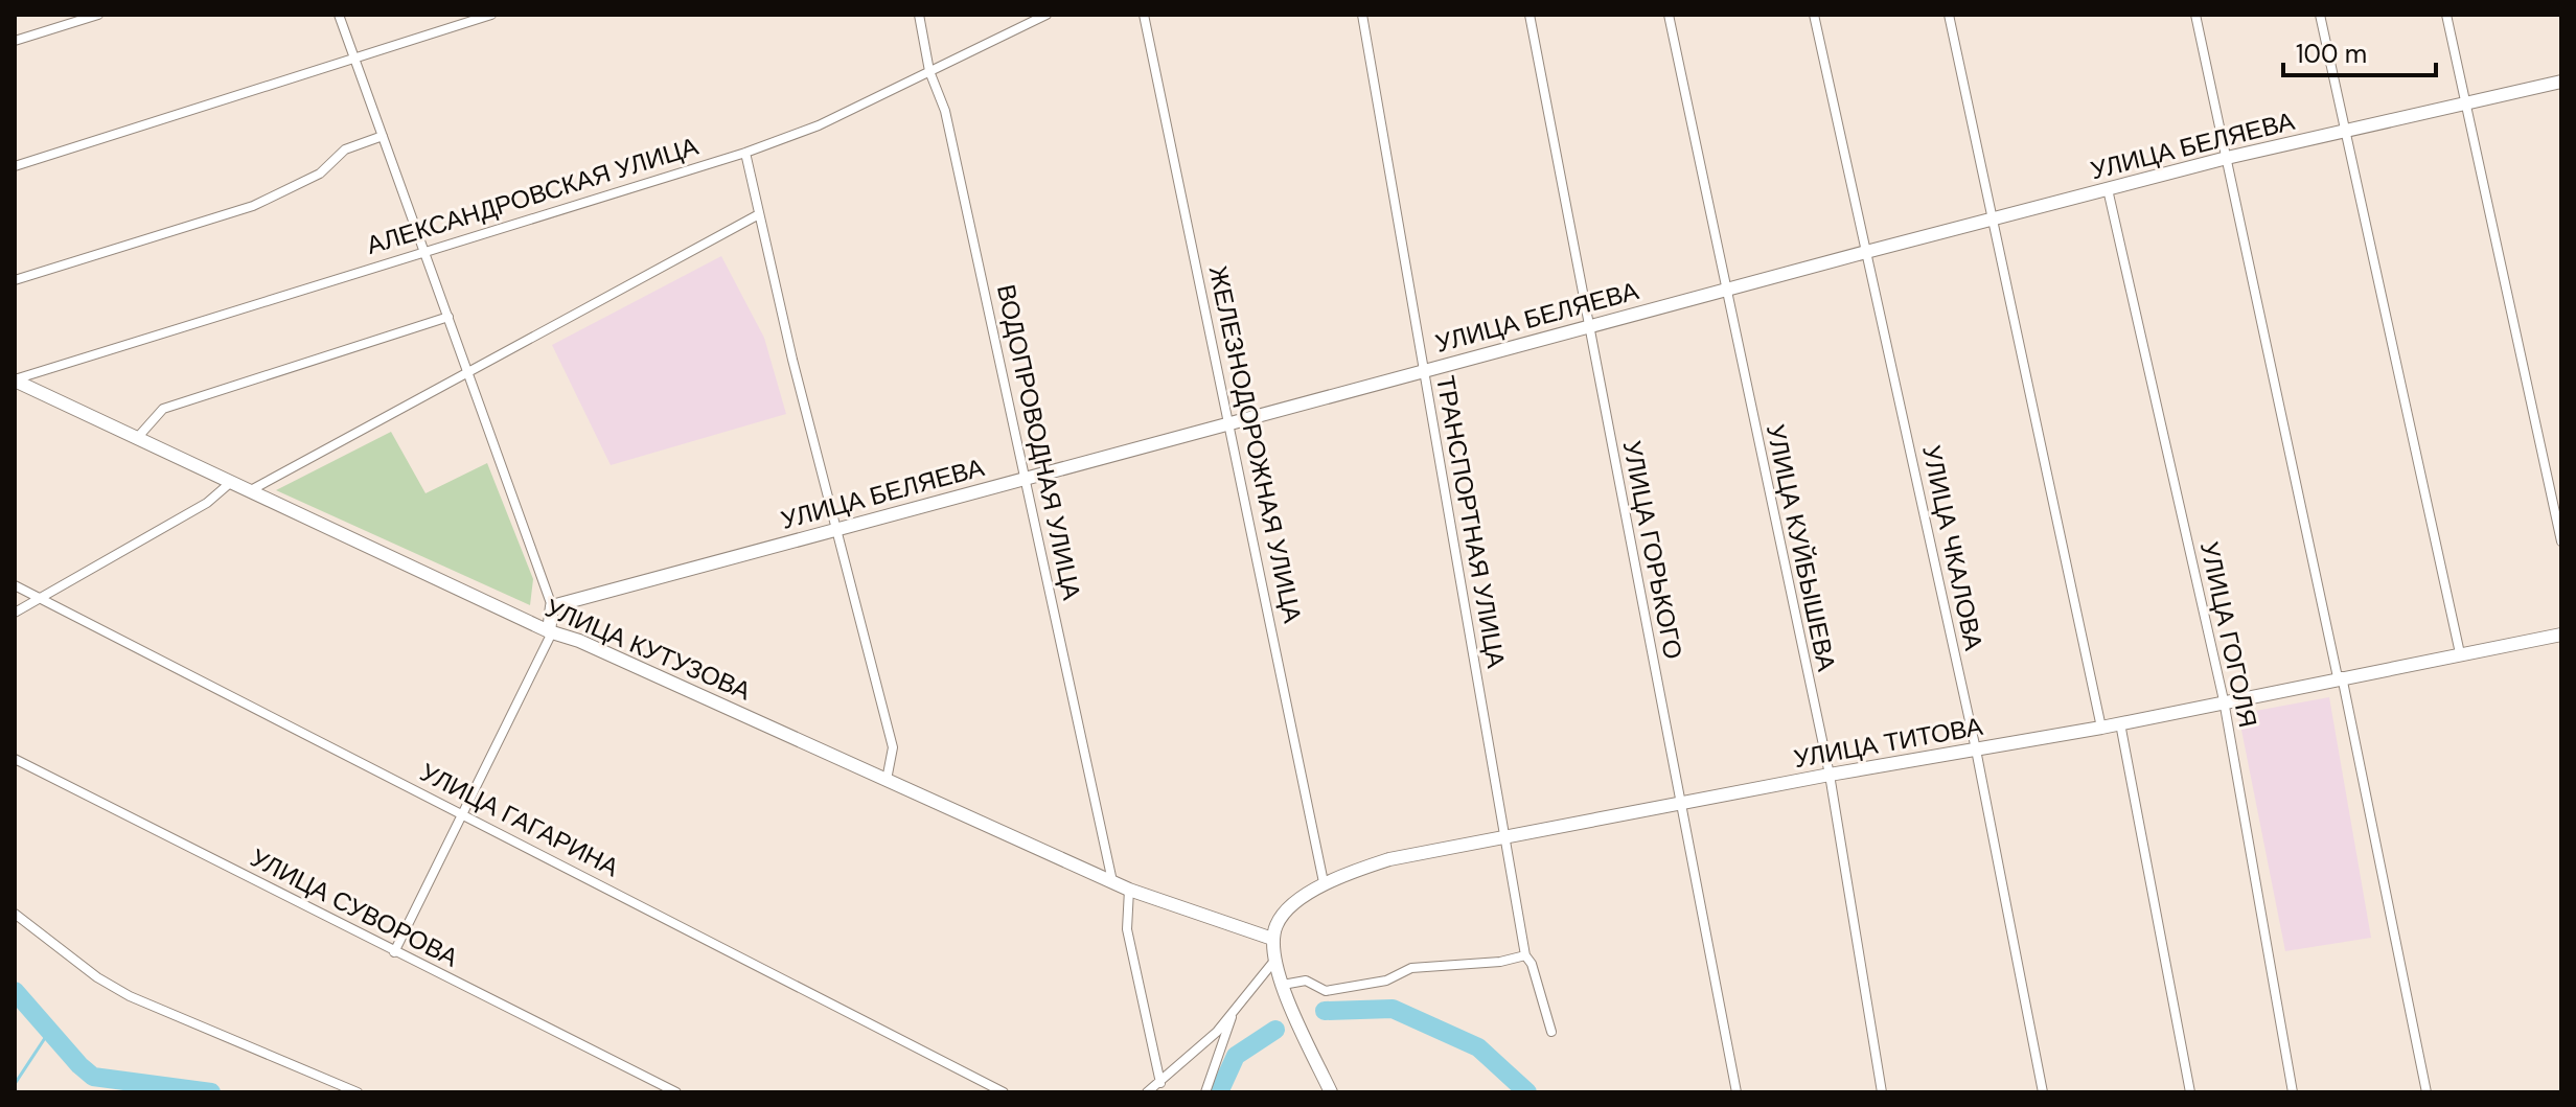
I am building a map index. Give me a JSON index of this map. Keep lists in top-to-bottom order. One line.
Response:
{"streets":{"main road":["УЛИЦА БЕЛЯЕВА","УЛИЦА КУТУЗОВА","УЛИЦА ТИТОВА"],"street":["АЛЕКСАНДРОВСКАЯ УЛИЦА","ВОДОПРОВОДНАЯ УЛИЦА","ЖЕЛЕЗНОДОРОЖНАЯ УЛИЦА","ТРАНСПОРТНАЯ УЛИЦА","УЛИЦА КУЙБЫШЕВА","УЛИЦА ЧКАЛОВА","УЛИЦА ГОРЬКОГО","УЛИЦА ГОГОЛЯ","УЛИЦА ГАГАРИНА","УЛИЦА СУВОРОВА"]},"crossings":[["УЛИЦА БЕЛЯЕВА","ВОДОПРОВОДНАЯ УЛИЦА"],["УЛИЦА БЕЛЯЕВА","ЖЕЛЕЗНОДОРОЖНАЯ УЛИЦА"],["УЛИЦА БЕЛЯЕВА","ТРАНСПОРТНАЯ УЛИЦА"],["УЛИЦА БЕЛЯЕВА","УЛИЦА КУЙБЫШЕВА"],["УЛИЦА БЕЛЯЕВА","УЛИЦА ЧКАЛОВА"],["УЛИЦА БЕЛЯЕВА","УЛИЦА ГОРЬКОГО"],["УЛИЦА БЕЛЯЕВА","УЛИЦА ГОГОЛЯ"],["АЛЕКСАНДРОВСКАЯ УЛИЦА","ВОДОПРОВОДНАЯ УЛИЦА"],["АЛЕКСАНДРОВСКАЯ УЛИЦА","УЛИЦА КУТУЗОВА"],["ВОДОПРОВОДНАЯ УЛИЦА","УЛИЦА КУТУЗОВА"],["ЖЕЛЕЗНОДОРОЖНАЯ УЛИЦА","УЛИЦА ТИТОВА"],["ТРАНСПОРТНАЯ УЛИЦА","УЛИЦА ТИТОВА"],["УЛИЦА КУЙБЫШЕВА","УЛИЦА ТИТОВА"],["УЛИЦА ЧКАЛОВА","УЛИЦА ТИТОВА"],["УЛИЦА ГОРЬКОГО","УЛИЦА ТИТОВА"],["УЛИЦА ГОГОЛЯ","УЛИЦА ТИТОВА"],["УЛИЦА КУТУЗОВА","УЛИЦА ТИТОВА"]],"scale_bar":"100 m"}
